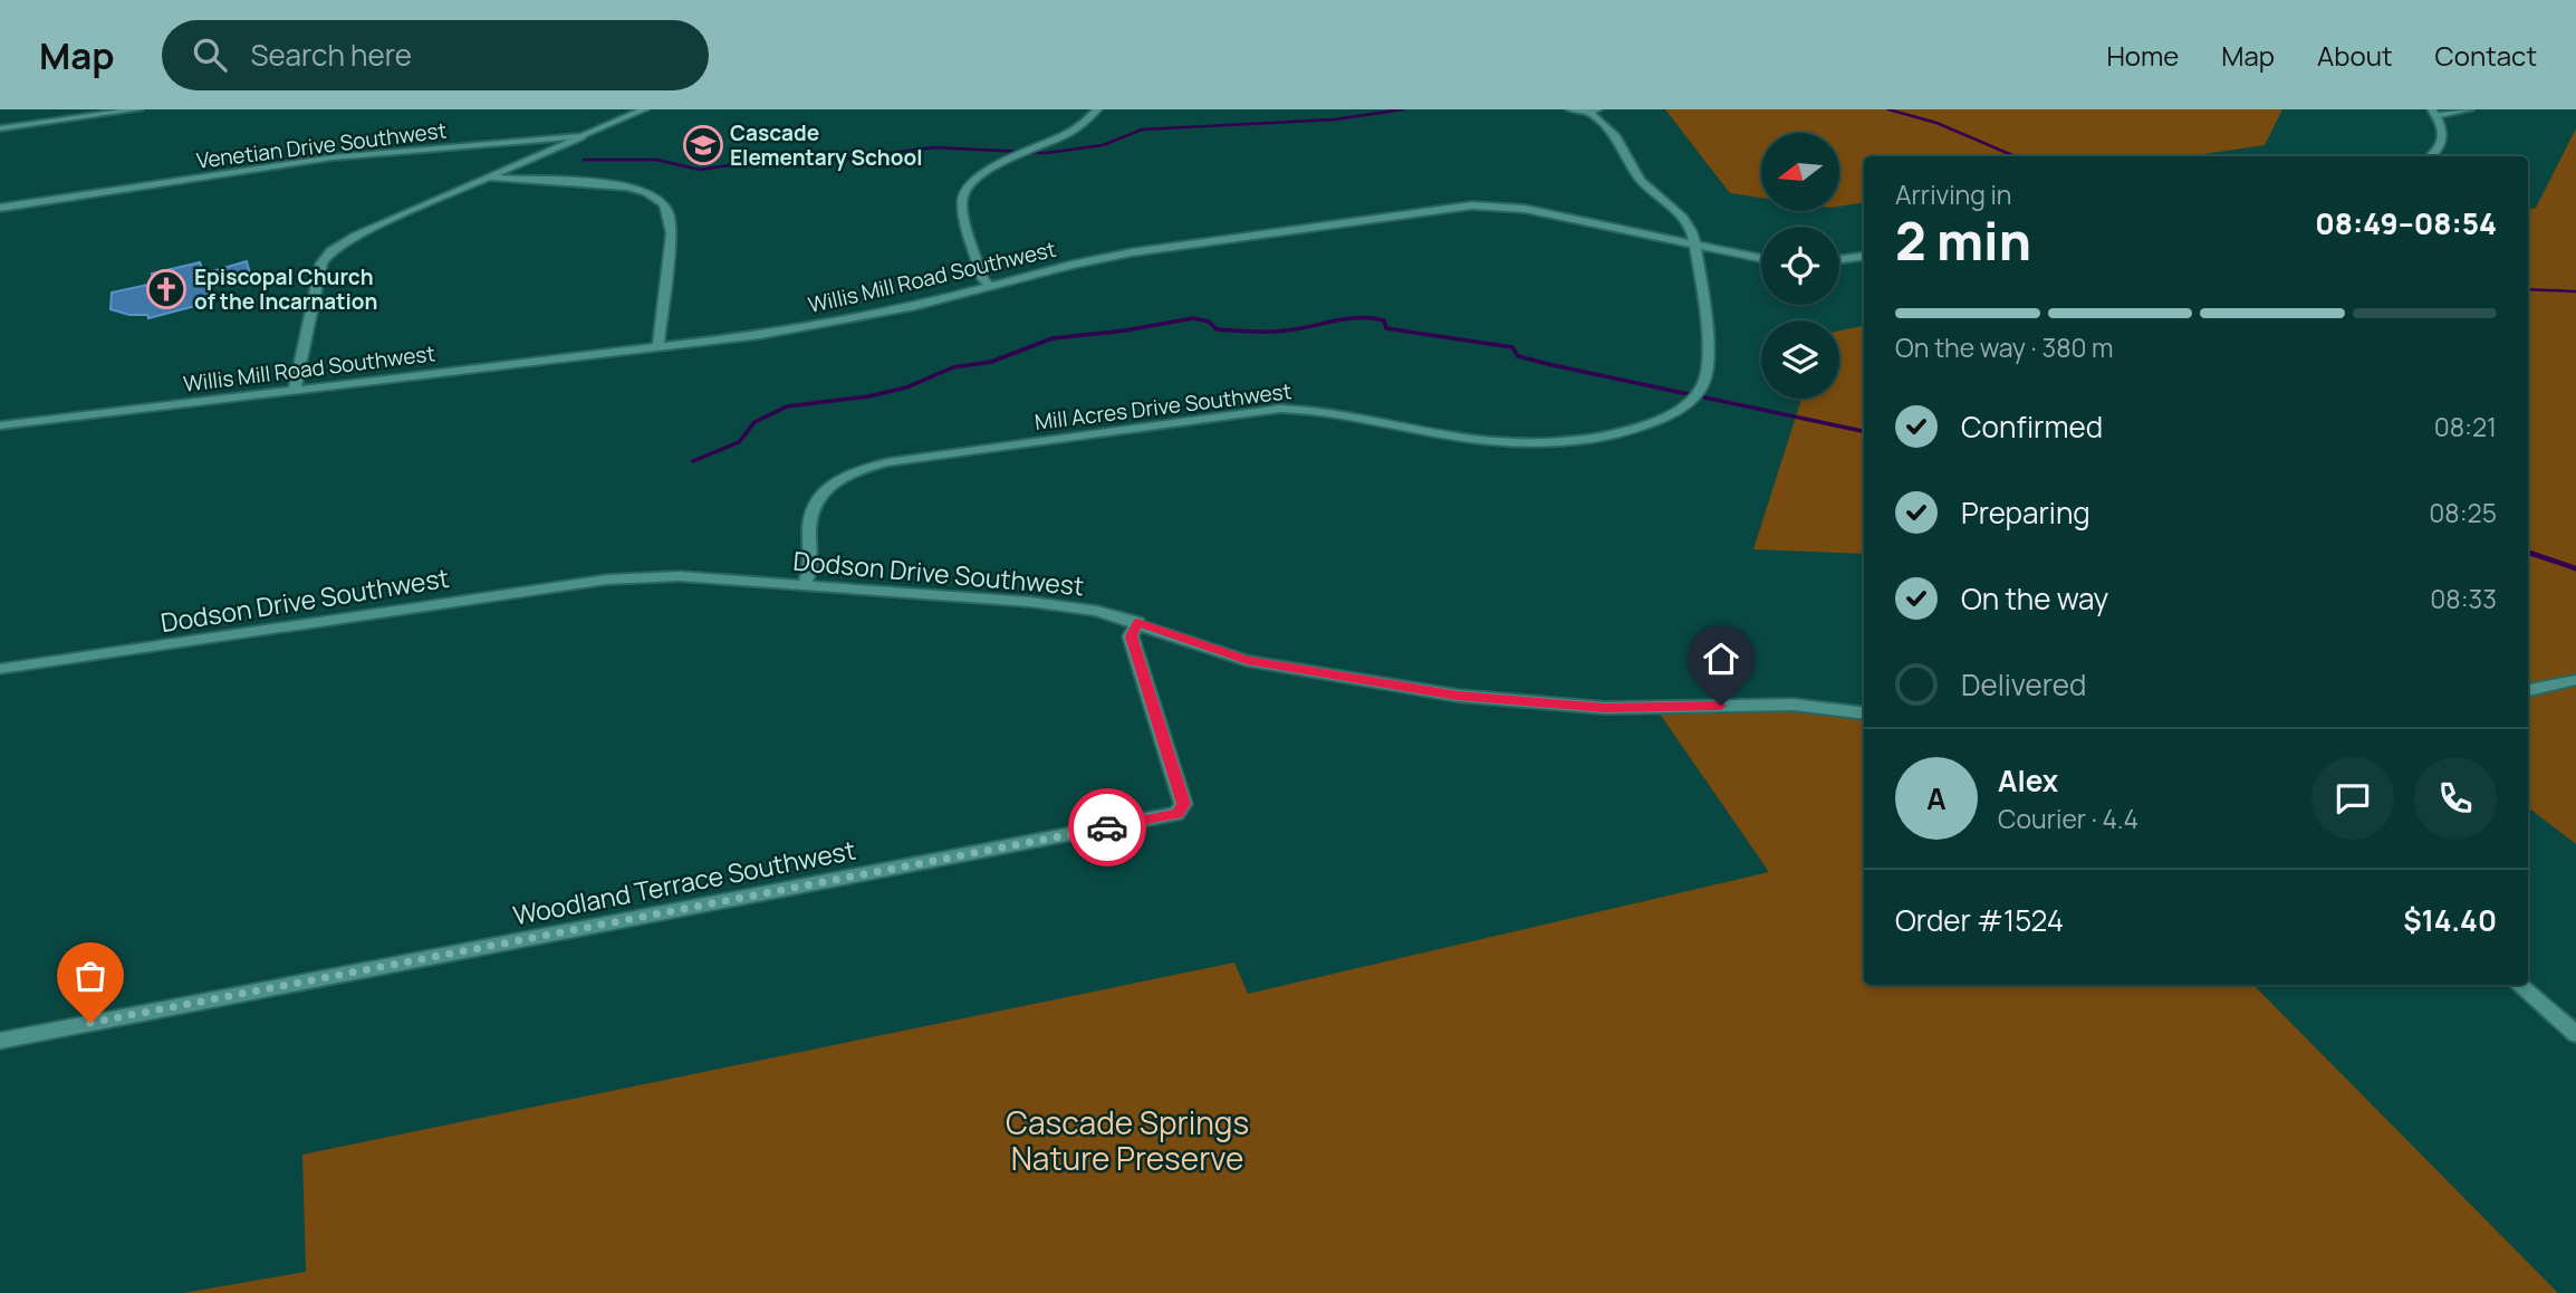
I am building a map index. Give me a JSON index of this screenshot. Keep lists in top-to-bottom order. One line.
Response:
{"streets":{"street":["Venetian Drive Southwest","Willis Mill Road Southwest","Mill Acres Drive Southwest","Dodson Drive Southwest","Woodland Terrace Southwest"]},"crossings":[["Willis Mill Road Southwest","Mill Acres Drive Southwest"],["Mill Acres Drive Southwest","Dodson Drive Southwest"],["Dodson Drive Southwest","Woodland Terrace Southwest"]],"parks":["Cascade Springs Nature Preserve"],"places":{"school or university":["Cascade Elementary School"],"church":["Episcopal Church of the Incarnation"]},"north":"left","page":{"header":"Map","search":"Search here","nav":["Home","Map","About","Contact"],"heading":["2 min","Arriving in","08:49–08:54"],"panel":["Alex","Courier · 4.4","Order #1524","$14.40"],"bar":"On the way · 380 m","list":[["Confirmed","08:21"],["Preparing","08:25"],["On the way","08:33"],"Delivered"],"round":"A"}}
